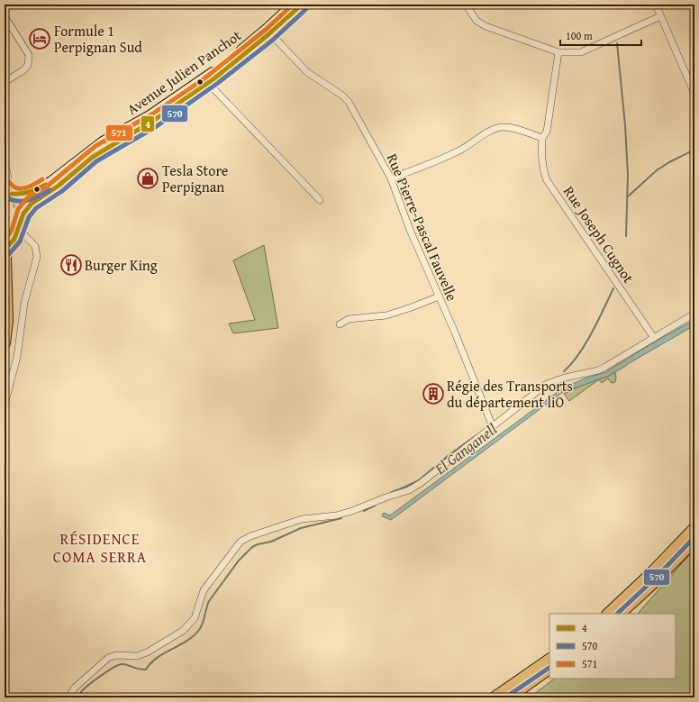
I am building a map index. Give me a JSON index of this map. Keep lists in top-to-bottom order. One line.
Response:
{"streets":{"main road":["Avenue Julien Panchot"],"street":["Rue Pierre-Pascal Fauvelle","Rue Joseph Cugnot"]},"crossings":[["Avenue Julien Panchot","Rue Pierre-Pascal Fauvelle"]],"districts":["RÉSIDENCE COMA SERRA"],"water":["El Ganganell"],"places":{"hotel":["Formule 1 Perpignan Sud"],"shop":["Tesla Store Perpignan"],"restaurant":["Burger King"],"building":["Régie des Transports du département liO"]},"lines":["transit line 4","transit line 571","transit line 570"],"legend":["4","570","571"],"scale_bar":"100 m"}
